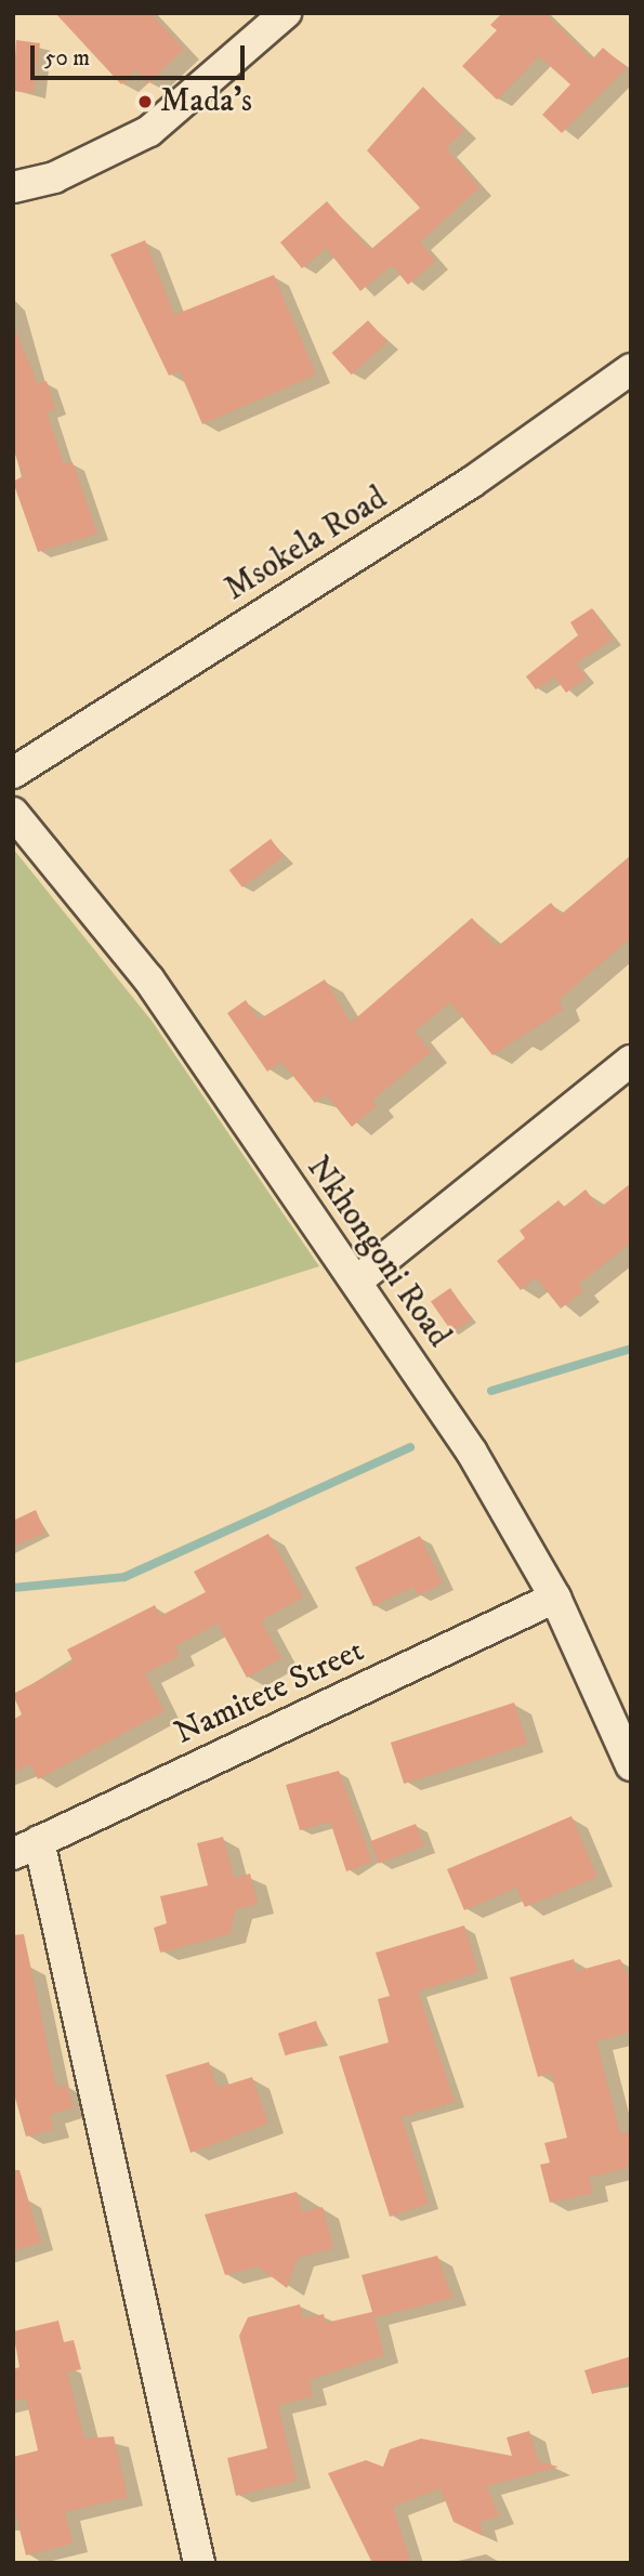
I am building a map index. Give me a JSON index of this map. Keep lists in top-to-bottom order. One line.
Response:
{"streets":{"street":["Msokela Road","Nkhongoni Road","Namitete Street"]},"crossings":[["Nkhongoni Road","Namitete Street"]],"places":["Mada's"],"scale_bar":"50 m"}
